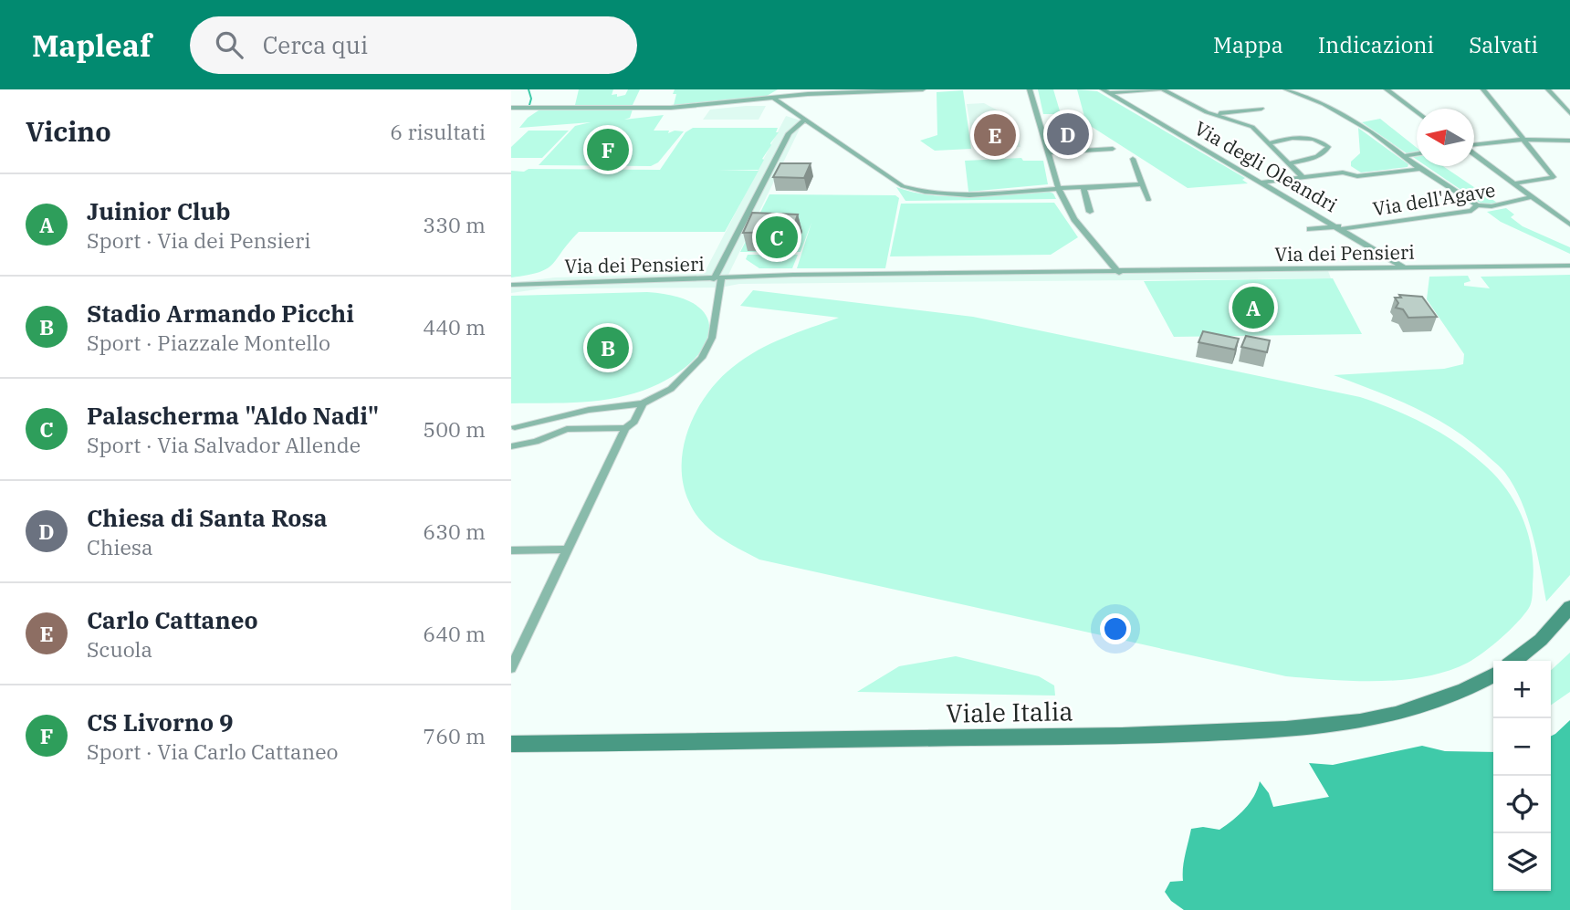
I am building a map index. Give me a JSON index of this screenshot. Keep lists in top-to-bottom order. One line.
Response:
{"streets":{"main road":["Viale Italia"],"street":["Via degli Oleandri","Via dell'Agave","Via dei Pensieri"]},"crossings":[["Via degli Oleandri","Via dell'Agave"],["Via degli Oleandri","Via dei Pensieri"]],"north":"left","page":{"header":"Mapleaf","search":"Cerca qui","nav":["Mappa","Indicazioni","Salvati"],"heading":["Vicino","6 risultati"],"pins":["D","E","F","C","A","B"],"list":[{"mark":"A","name":"Juinior Club","note":"Sport · Via dei Pensieri","value":"330 m"},{"mark":"B","name":"Stadio Armando Picchi","note":"Sport · Piazzale Montello","value":"440 m"},{"mark":"C","name":"Palascherma \"Aldo Nadi\"","note":"Sport · Via Salvador Allende","value":"500 m"},{"mark":"D","name":"Chiesa di Santa Rosa","note":"Chiesa","value":"630 m"},{"mark":"E","name":"Carlo Cattaneo","note":"Scuola","value":"640 m"},{"mark":"F","name":"CS Livorno 9","note":"Sport · Via Carlo Cattaneo","value":"760 m"}],"map_buttons":["+","−"]}}
